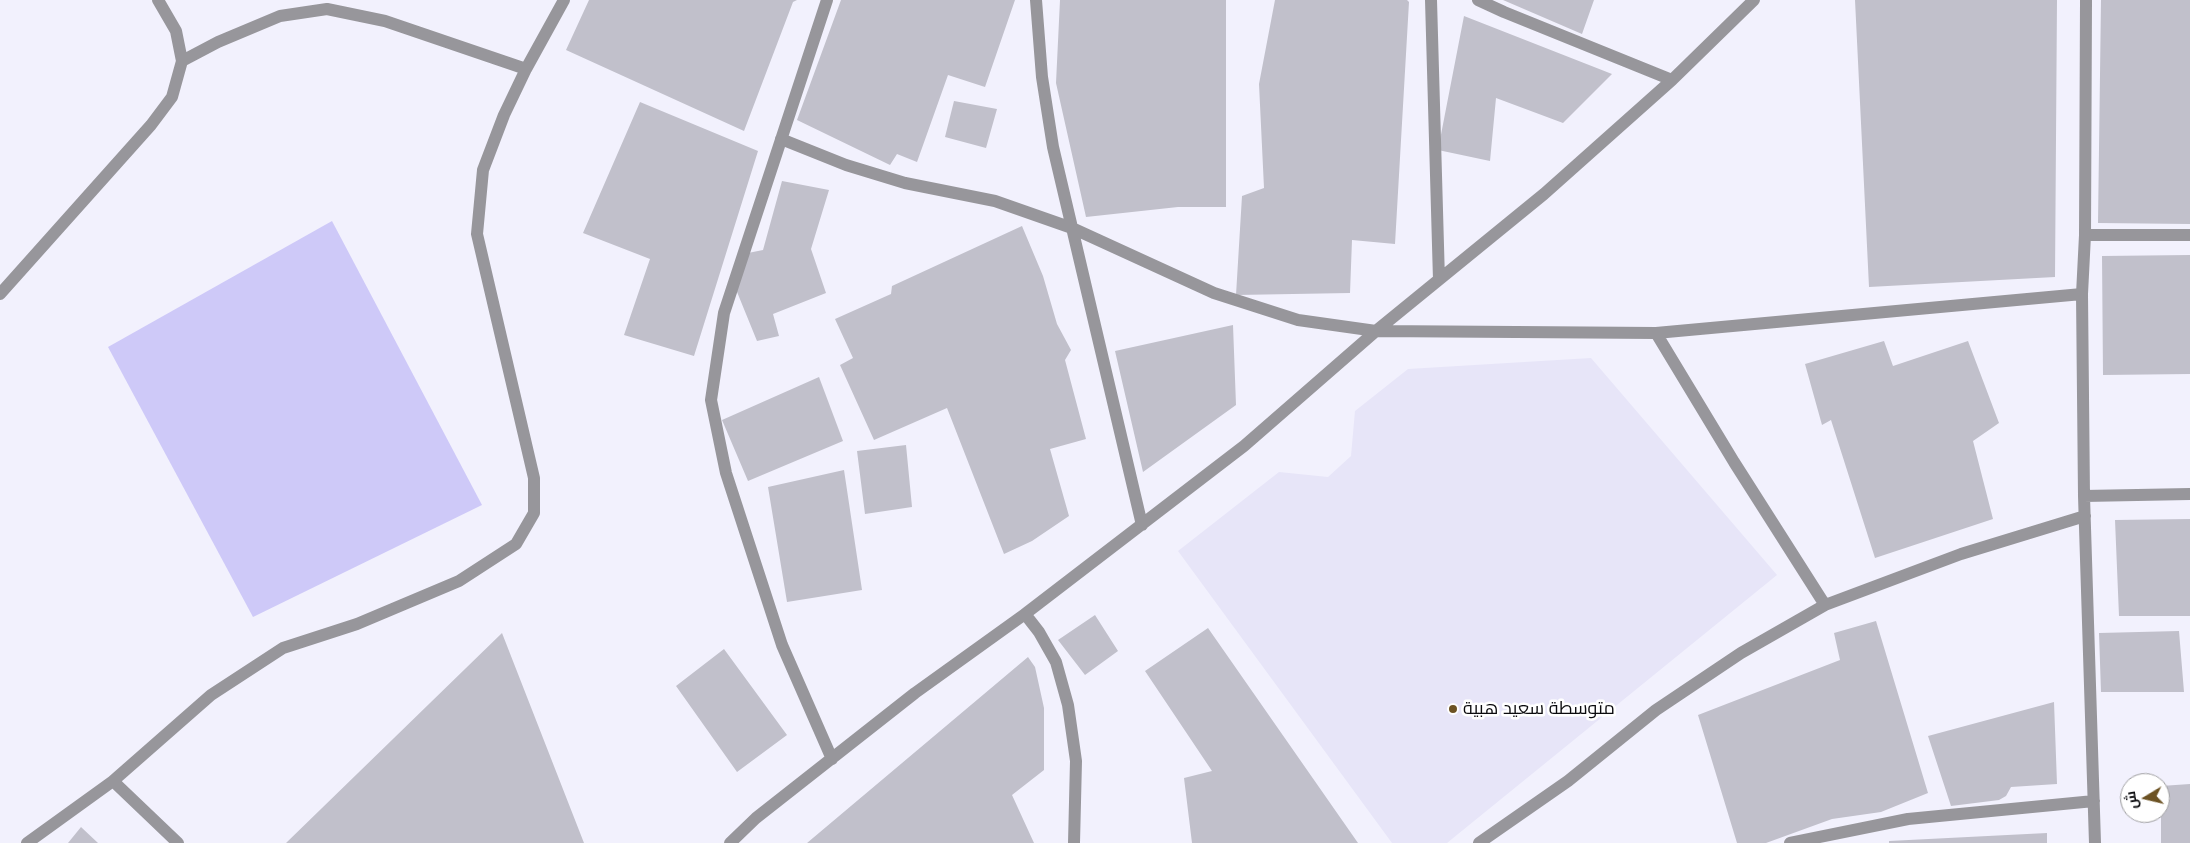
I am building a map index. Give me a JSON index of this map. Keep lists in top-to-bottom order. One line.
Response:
{"places":["متوسطة سعيد هبية"],"north":"left"}
